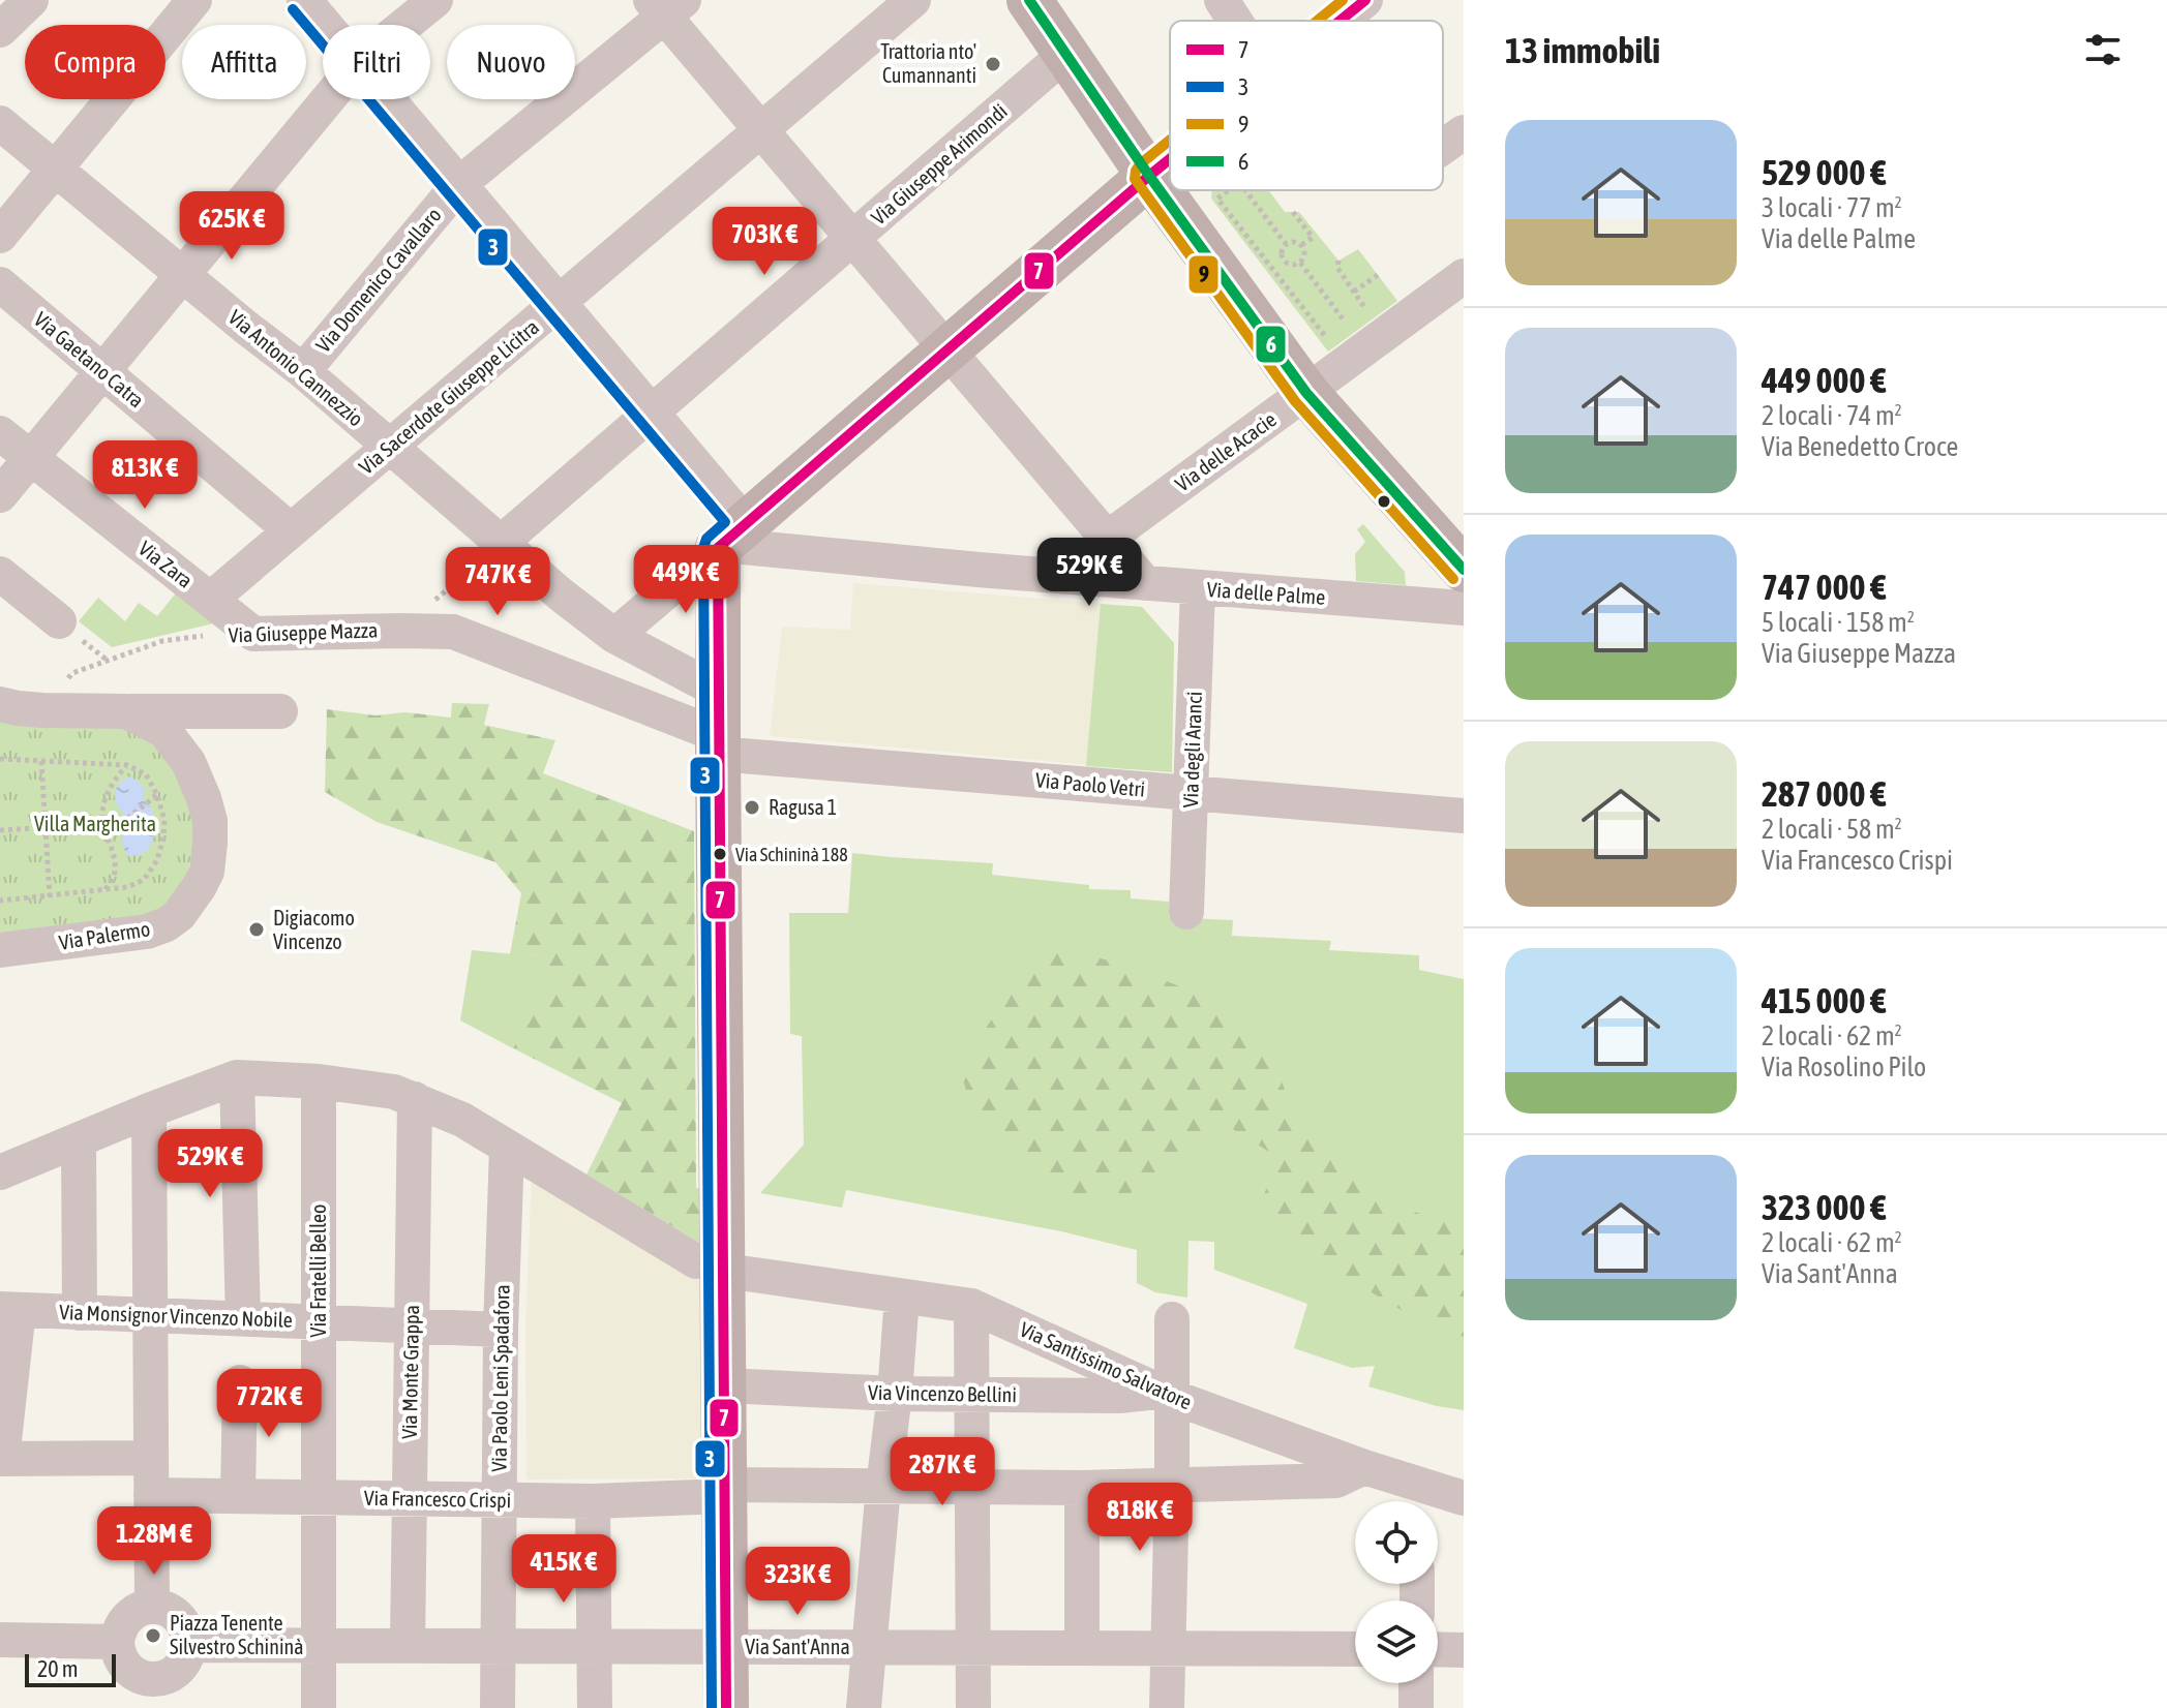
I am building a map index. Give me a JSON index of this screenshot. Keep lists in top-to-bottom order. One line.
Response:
{"streets":{"street":["Via Giuseppe Arimondi","Via Domenico Cavallaro","Via Gaetano Catra","Via Antonio Cannezzio","Via Sacerdote Giuseppe Licitra","Via delle Acacie","Via Zara","Via delle Palme","Via Giuseppe Mazza","Via degli Aranci","Via Paolo Vetri","Via Palermo","Via Fratelli Belleo","Via Monsignor Vincenzo Nobile","Via Santissimo Salvatore","Via Monte Grappa","Via Paolo Leni Spadafora","Via Vincenzo Bellini","Via Francesco Crispi","Via Sant'Anna"]},"crossings":[["Via Giuseppe Arimondi","Via Antonio Cannezzio"],["Via Domenico Cavallaro","Via Antonio Cannezzio"],["Via Gaetano Catra","Via Sacerdote Giuseppe Licitra"],["Via Antonio Cannezzio","Via Sacerdote Giuseppe Licitra"],["Via Sacerdote Giuseppe Licitra","Via Zara"],["Via Zara","Via Giuseppe Mazza"],["Via delle Palme","Via degli Aranci"],["Via Giuseppe Mazza","Via Paolo Vetri"],["Via Giuseppe Mazza","Via Palermo"],["Via degli Aranci","Via Paolo Vetri"],["Via Fratelli Belleo","Via Monsignor Vincenzo Nobile"],["Via Fratelli Belleo","Via Francesco Crispi"],["Via Fratelli Belleo","Via Sant'Anna"],["Via Monsignor Vincenzo Nobile","Via Monte Grappa"],["Via Monsignor Vincenzo Nobile","Via Paolo Leni Spadafora"],["Via Santissimo Salvatore","Via Vincenzo Bellini"],["Via Santissimo Salvatore","Via Francesco Crispi"],["Via Monte Grappa","Via Francesco Crispi"],["Via Monte Grappa","Via Sant'Anna"],["Via Paolo Leni Spadafora","Via Francesco Crispi"],["Via Paolo Leni Spadafora","Via Sant'Anna"]],"parks":["Villa Margherita"],"places":["Trattoria nto' Cumannanti","Ragusa 1","Via Schininà 188","Digiacomo Vincenzo","Piazza Tenente Silvestro Schininà"],"lines":["transit line 7","transit line 9","transit line 6","transit line 3"],"legend":["7","3","9","6"],"scale_bar":"20 m","page":{"heading":"13 immobili","chip":["Compra","Affitta","Filtri","Nuovo"],"list":[{"name":"529 000 €","note":"3 locali · 77 m² · Via delle Palme"},{"name":"449 000 €","note":"2 locali · 74 m² · Via Benedetto Croce"},{"name":"747 000 €","note":"5 locali · 158 m² · Via Giuseppe Mazza"},{"name":"287 000 €","note":"2 locali · 58 m² · Via Francesco Crispi"},{"name":"415 000 €","note":"2 locali · 62 m² · Via Rosolino Pilo"},{"name":"323 000 €","note":"2 locali · 62 m² · Via Sant'Anna"}],"price":["625K €","703K €","813K €","529K €","449K €","747K €","529K €","772K €","287K €","818K €","1.28M €","415K €","323K €"],"scale":"20 m"}}
